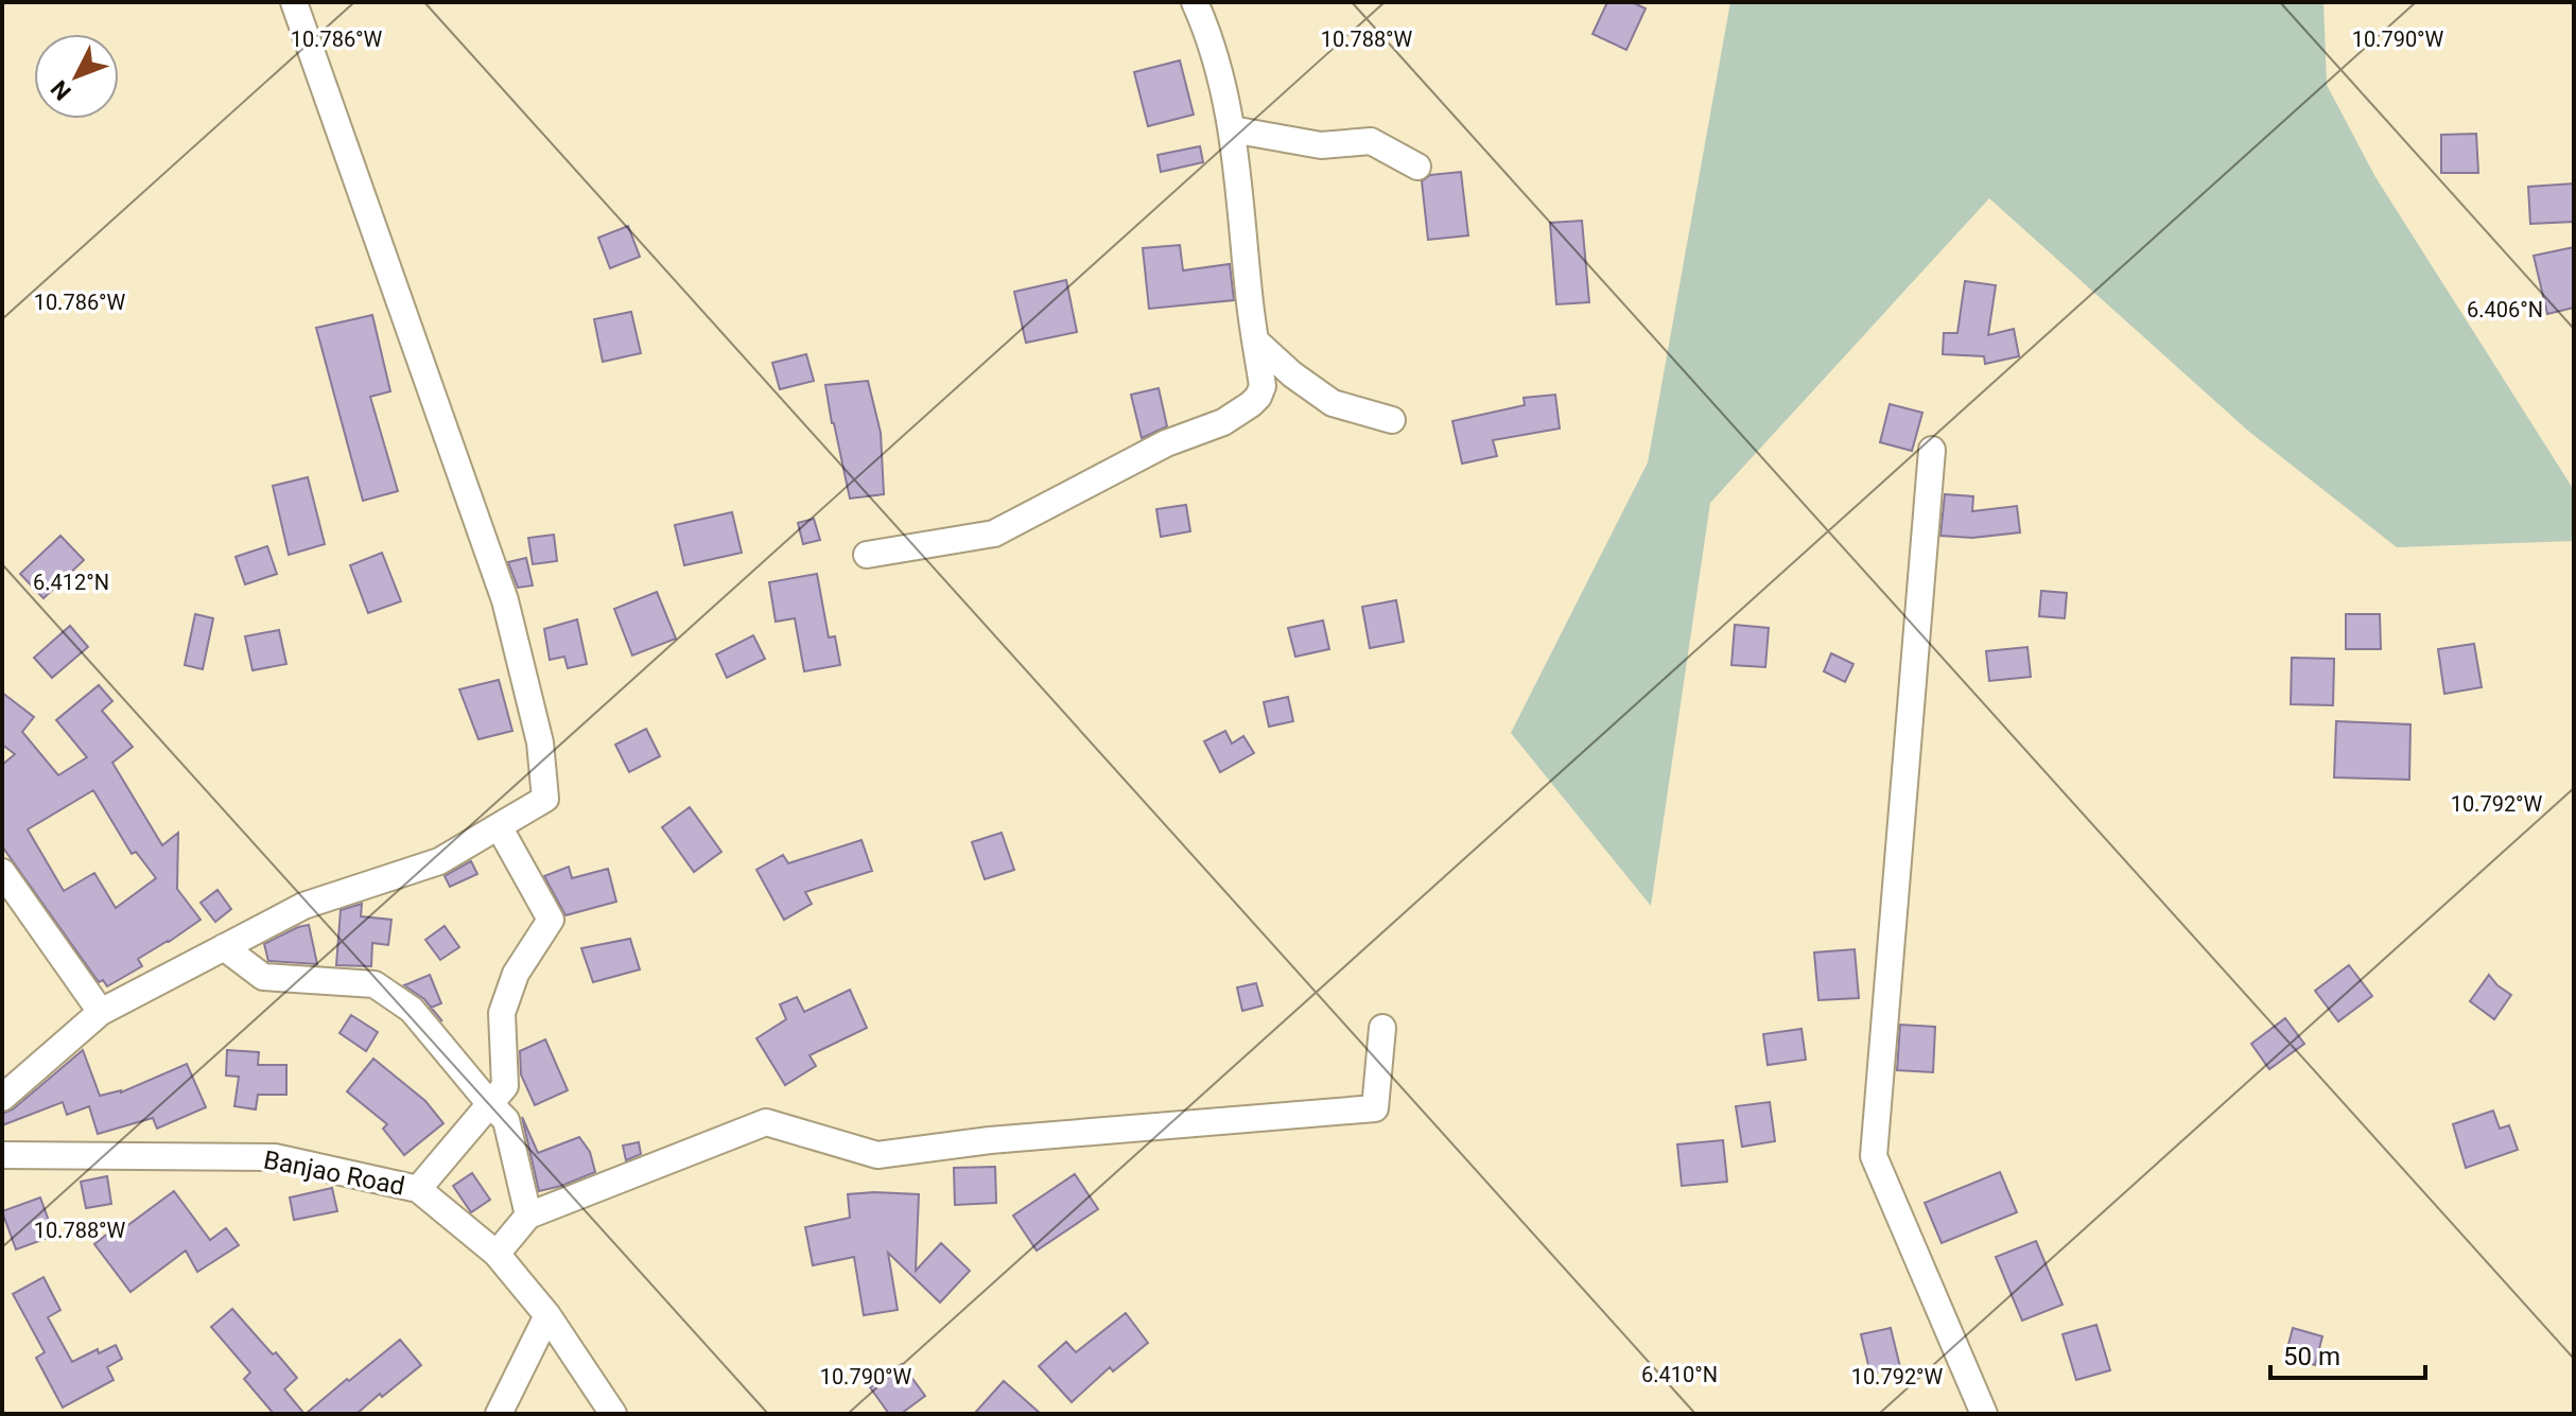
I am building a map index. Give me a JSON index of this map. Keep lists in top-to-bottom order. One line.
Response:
{"streets":{"street":["Banjao Road"]},"scale_bar":"50 m","north":"bottom left","coordinates":["10.786°W","10.790°W","10.788°W","6.406°N","6.412°N","10.792°W","6.410°N"]}
